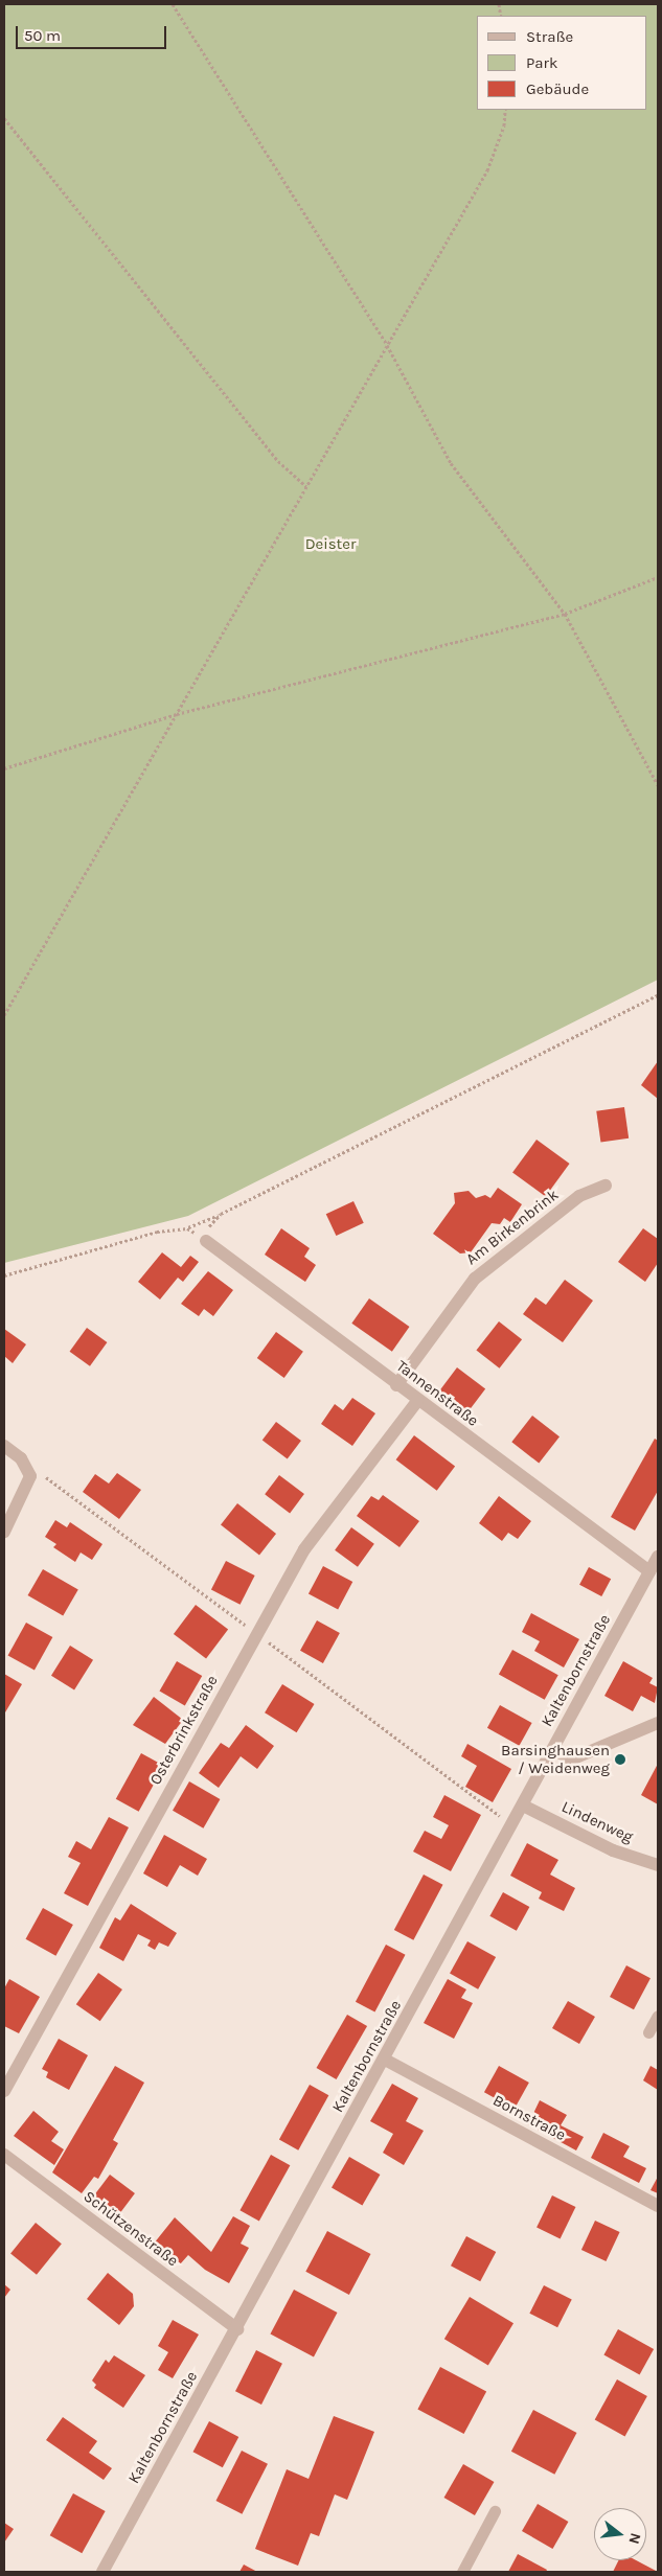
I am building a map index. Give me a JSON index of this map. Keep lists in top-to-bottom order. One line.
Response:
{"streets":{"street":["Am Birkenbrink","Tannenstraße","Kaltenbornstraße","Osterbrinkstraße","Lindenweg","Bornstraße","Schützenstraße"]},"crossings":[["Am Birkenbrink","Tannenstraße"],["Tannenstraße","Kaltenbornstraße"],["Tannenstraße","Osterbrinkstraße"],["Kaltenbornstraße","Lindenweg"],["Kaltenbornstraße","Bornstraße"],["Kaltenbornstraße","Schützenstraße"]],"parks":["Deister"],"places":["Barsinghausen / Weidenweg"],"legend":["Straße","Park","Gebäude"],"scale_bar":"50 m","north":"right"}
